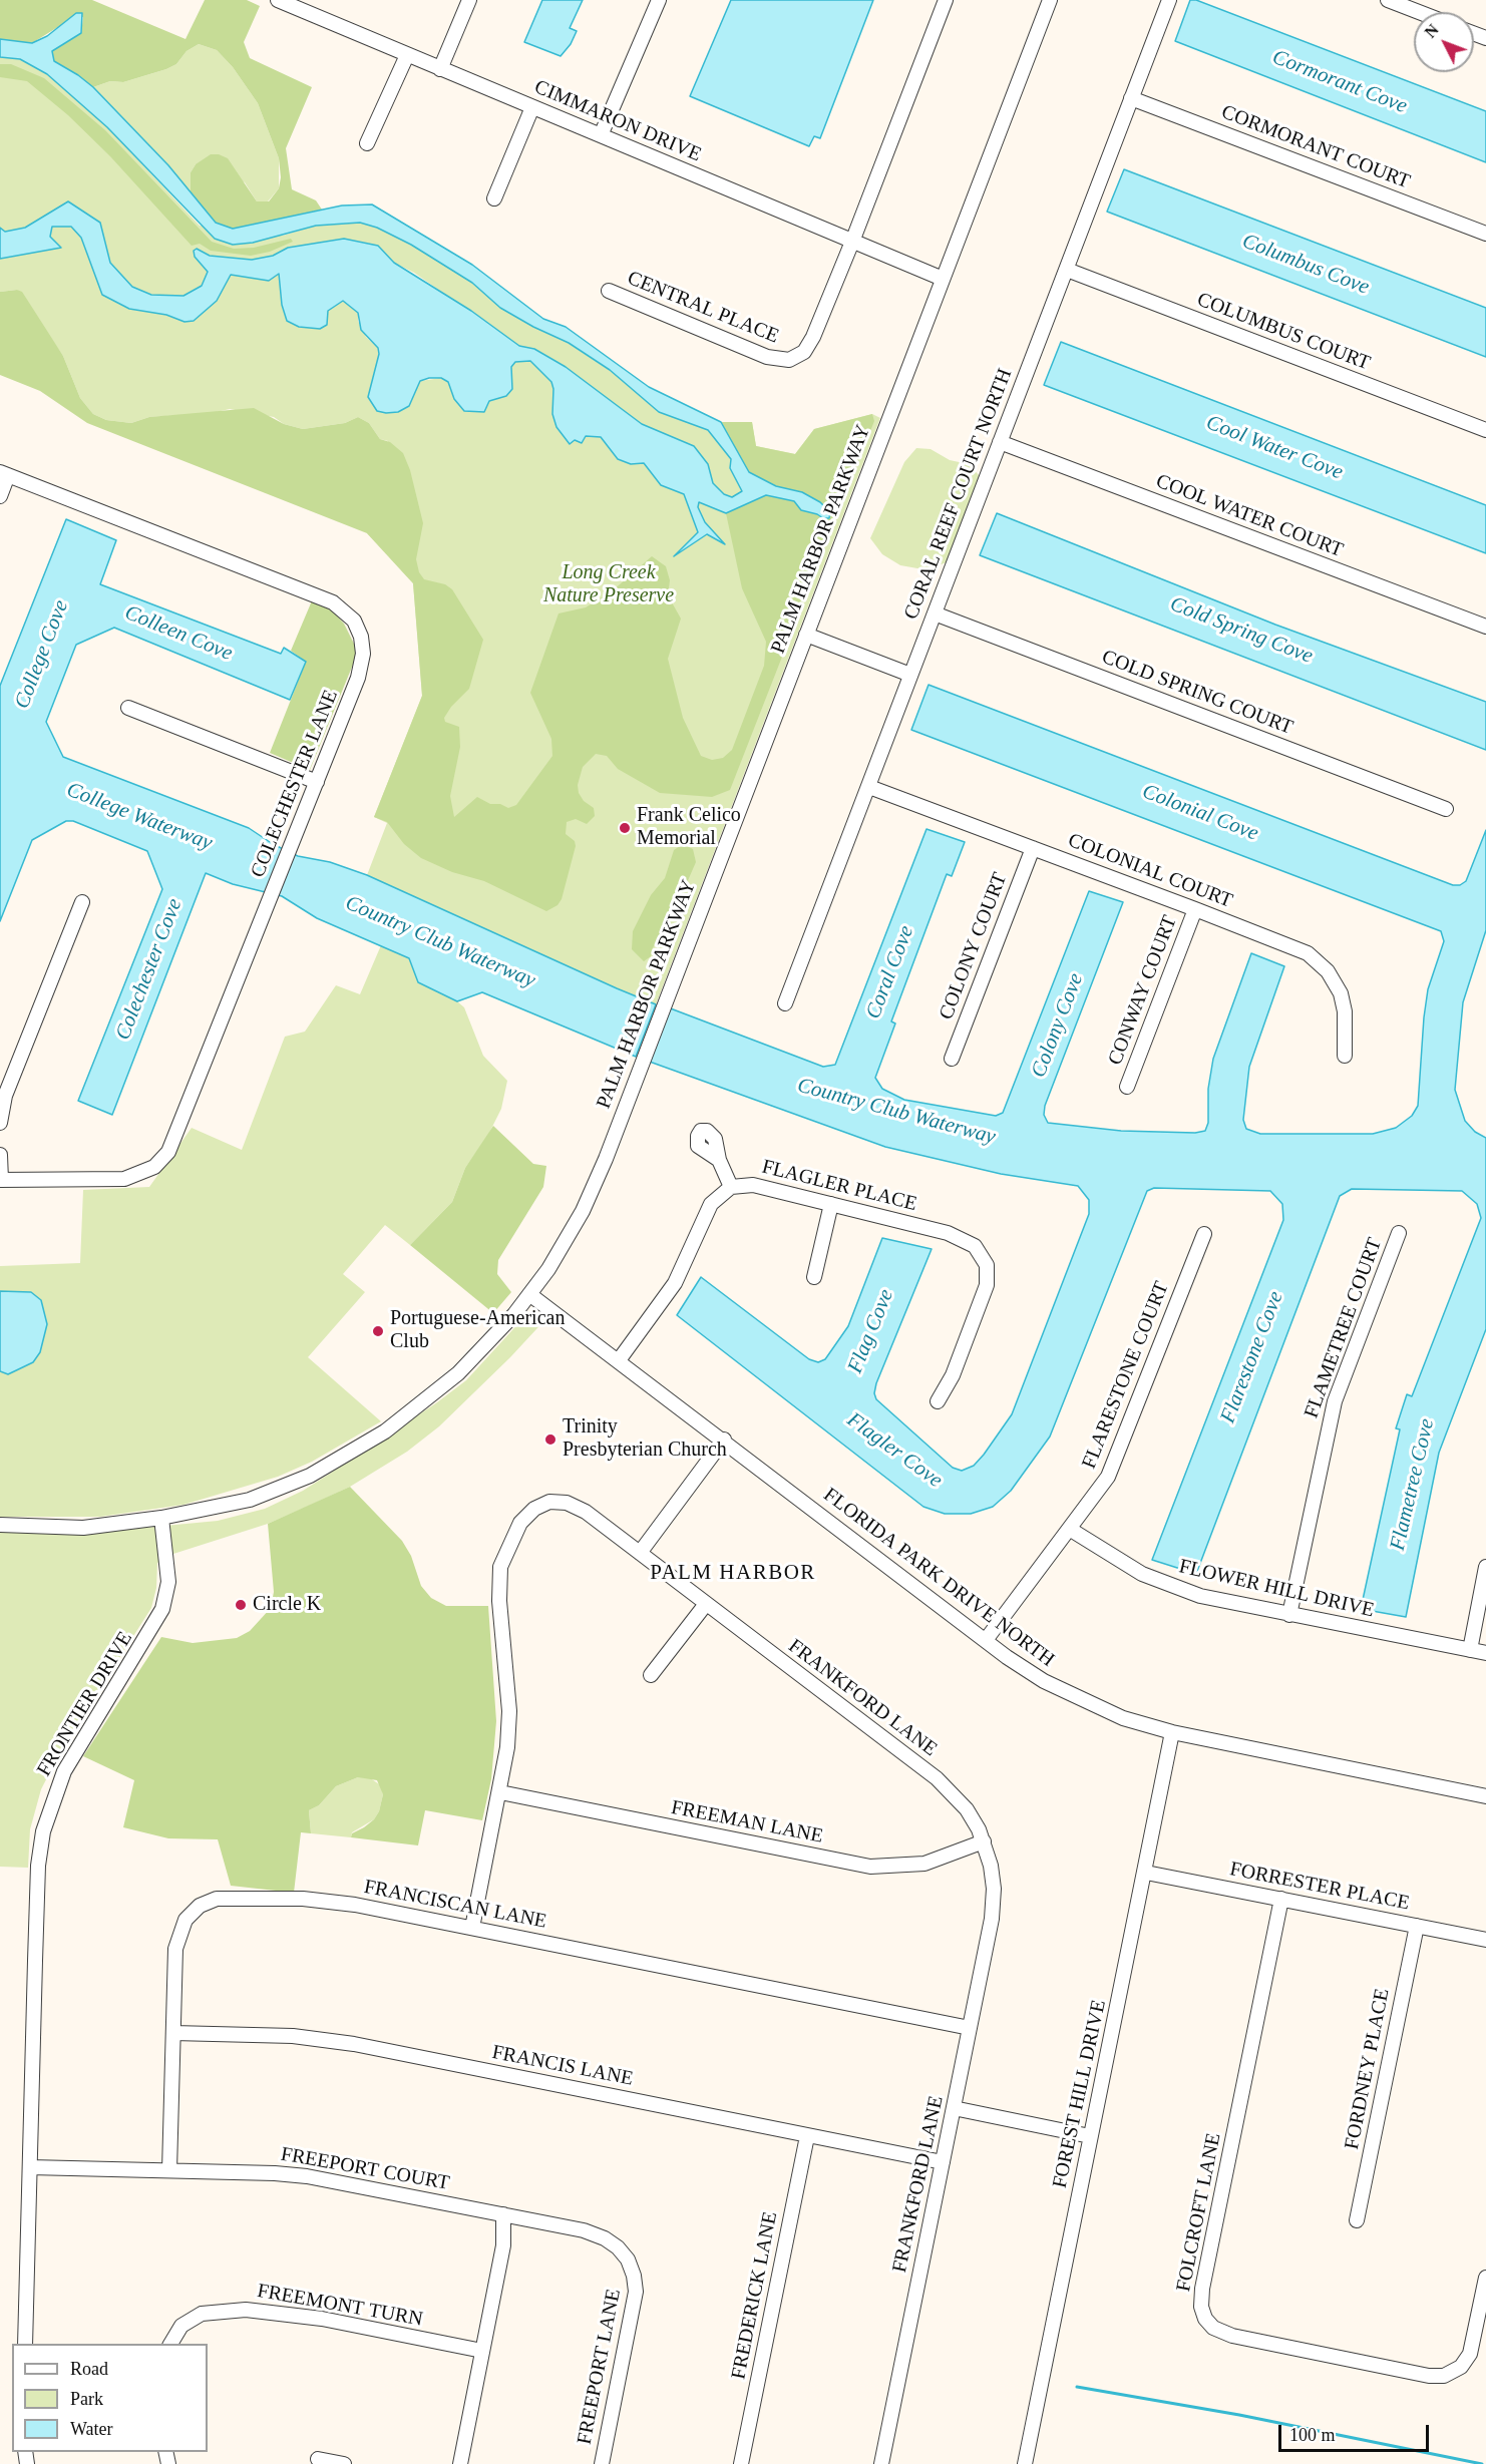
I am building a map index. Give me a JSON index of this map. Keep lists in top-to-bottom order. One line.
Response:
{"streets":{"street":["CIMMARON DRIVE","CORMORANT COURT","CENTRAL PLACE","COLUMBUS COURT","CORAL REEF COURT NORTH","COOL WATER COURT","PALM HARBOR PARKWAY","COLD SPRING COURT","COLECHESTER LANE","COLONIAL COURT","COLONY COURT","CONWAY COURT","FLAGLER PLACE","FLAMETREE COURT","FLARESTONE COURT","FLORIDA PARK DRIVE NORTH","FLOWER HILL DRIVE","FRANKFORD LANE","FRONTIER DRIVE","FREEMAN LANE","FORRESTER PLACE","FRANCISCAN LANE","FRANCIS LANE","FORDNEY PLACE","FOREST HILL DRIVE","FREEPORT COURT","FOLCROFT LANE","FREDERICK LANE","FREEMONT TURN","FREEPORT LANE"]},"crossings":[["CIMMARON DRIVE","CENTRAL PLACE"],["CIMMARON DRIVE","PALM HARBOR PARKWAY"],["CORMORANT COURT","CORAL REEF COURT NORTH"],["COLUMBUS COURT","CORAL REEF COURT NORTH"],["CORAL REEF COURT NORTH","COOL WATER COURT"],["CORAL REEF COURT NORTH","COLD SPRING COURT"],["CORAL REEF COURT NORTH","COLONIAL COURT"],["PALM HARBOR PARKWAY","FLORIDA PARK DRIVE NORTH"],["PALM HARBOR PARKWAY","FRONTIER DRIVE"],["COLONIAL COURT","COLONY COURT"],["COLONIAL COURT","CONWAY COURT"],["FLAGLER PLACE","FLORIDA PARK DRIVE NORTH"],["FLAMETREE COURT","FLOWER HILL DRIVE"],["FLARESTONE COURT","FLORIDA PARK DRIVE NORTH"],["FLARESTONE COURT","FLOWER HILL DRIVE"],["FLORIDA PARK DRIVE NORTH","FOREST HILL DRIVE"],["FRANKFORD LANE","FREEMAN LANE"],["FRANKFORD LANE","FRANCISCAN LANE"],["FRANKFORD LANE","FRANCIS LANE"],["FRONTIER DRIVE","FREEPORT COURT"],["FORRESTER PLACE","FORDNEY PLACE"],["FORRESTER PLACE","FOREST HILL DRIVE"],["FORRESTER PLACE","FOLCROFT LANE"],["FRANCISCAN LANE","FRANCIS LANE"],["FRANCISCAN LANE","FREEPORT COURT"],["FRANCIS LANE","FREDERICK LANE"],["FREEPORT COURT","FREEPORT LANE"]],"districts":["PALM HARBOR"],"water":["Cormorant Cove","Columbus Cove","Cool Water Cove","Cold Spring Cove","Colleen Cove","College Cove","Colonial Cove","College Waterway","Country Club Waterway","Colechester Cove","Coral Cove","Colony Cove","Flag Cove","Flarestone Cove","Flagler Cove","Flametree Cove"],"parks":["Long Creek Nature Preserve"],"places":["Frank Celico Memorial","Portuguese-American Club","Trinity Presbyterian Church","Circle K"],"legend":["Road","Park","Water"],"scale_bar":"100 m","north":"top left"}
